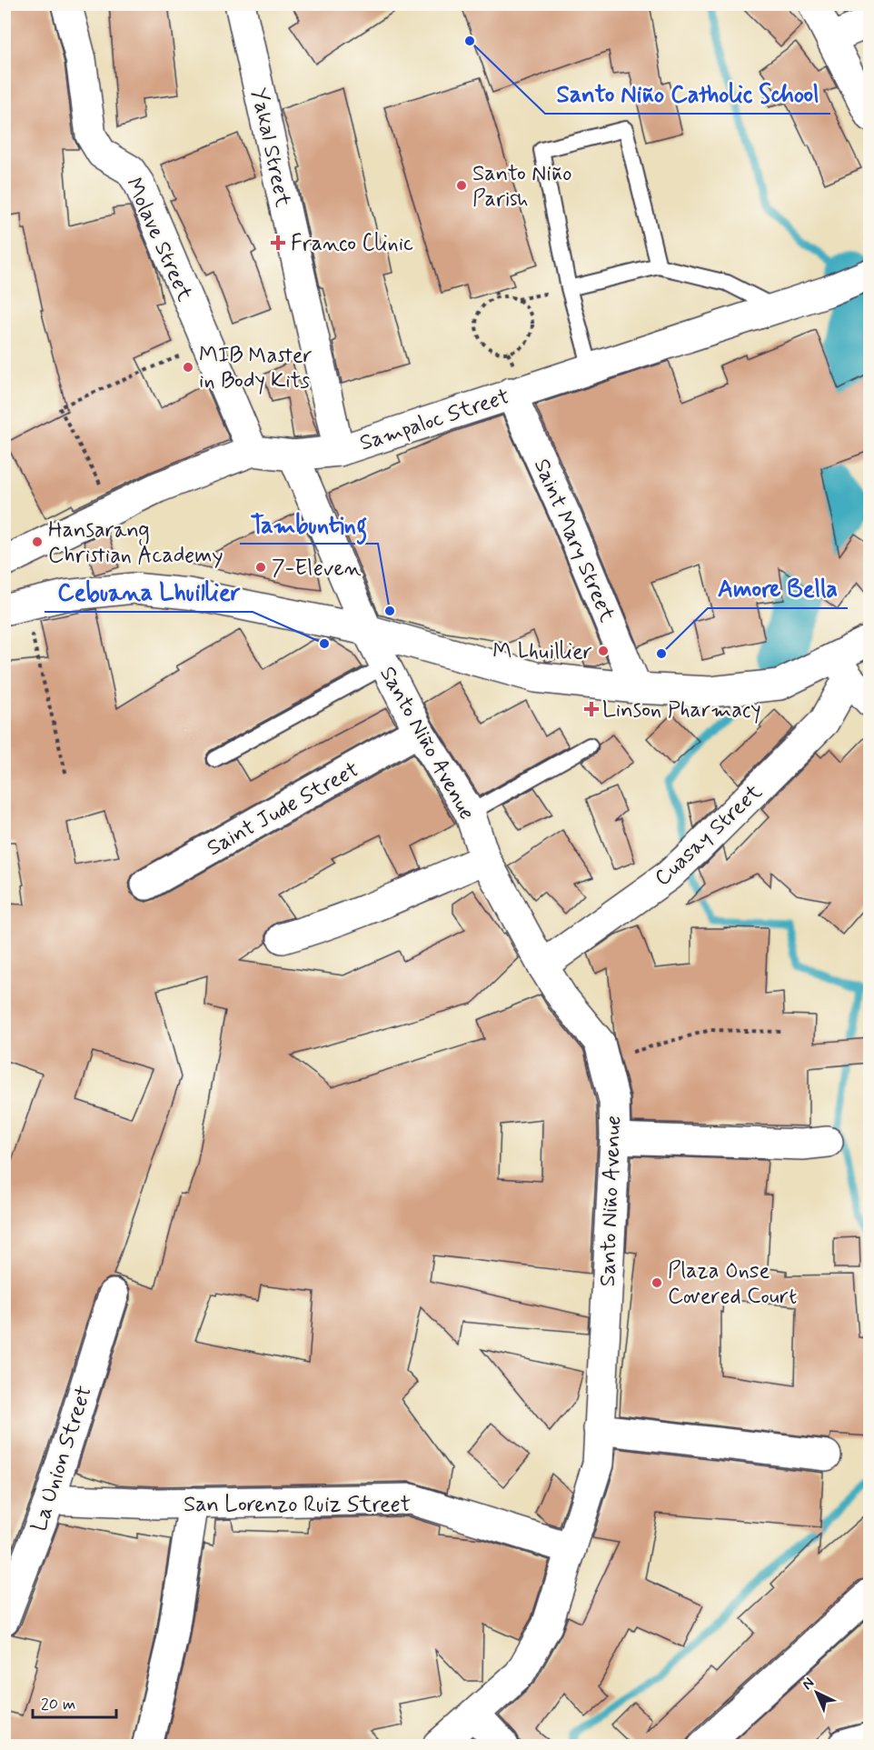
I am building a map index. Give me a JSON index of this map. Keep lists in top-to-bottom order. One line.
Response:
{"streets":{"street":["Yakal Street","Molave Street","Sampaloc Street","Saint Mary Street","Santo Niño Avenue","Saint Jude Street","Cuasay Street","La Union Street","San Lorenzo Ruiz Street"]},"crossings":[["Yakal Street","Sampaloc Street"],["Molave Street","Sampaloc Street"],["Sampaloc Street","Saint Mary Street"],["Sampaloc Street","Santo Niño Avenue"],["Santo Niño Avenue","Saint Jude Street"],["Santo Niño Avenue","Cuasay Street"],["Santo Niño Avenue","San Lorenzo Ruiz Street"],["La Union Street","San Lorenzo Ruiz Street"]],"places":{"other":["Santo Niño Catholic School","Santo Niño Parish","MIB Master in Body Kits","Hansarang Christian Academy","7-Eleven","Tambunting","Cebuana Lhuillier","M Lhuillier","Amore Bella","Plaza Onse Covered Court"],"health":["Franco Clinic","Linson Pharmacy"]},"scale_bar":"20 m","north":"top left"}
